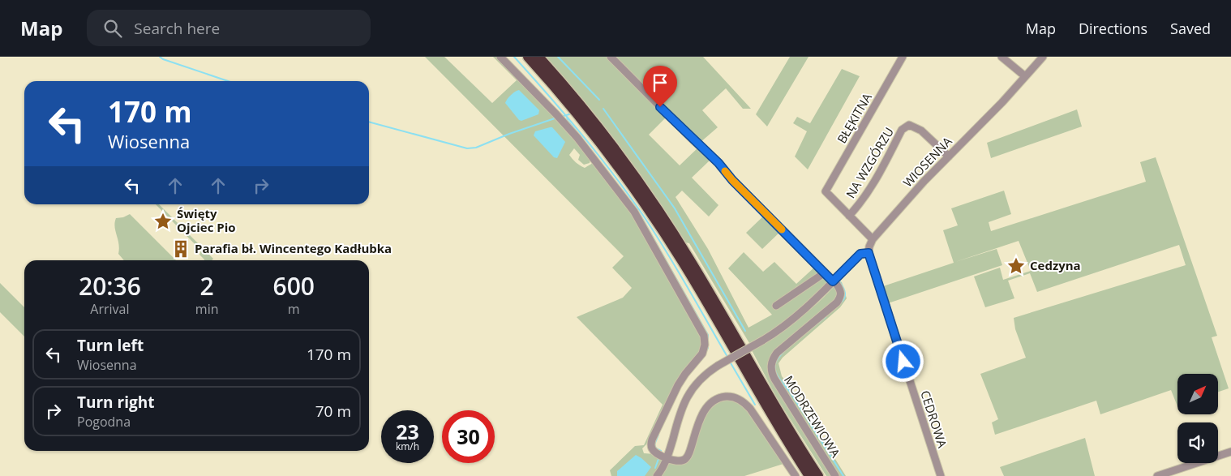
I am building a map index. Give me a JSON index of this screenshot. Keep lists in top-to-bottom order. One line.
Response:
{"streets":{"street":["BŁĘKITNA","WIOSENNA","NA WZGÓRZU","MODRZEWIOWA","CEDROWA"]},"crossings":[["BŁĘKITNA","NA WZGÓRZU"],["WIOSENNA","NA WZGÓRZU"],["WIOSENNA","CEDROWA"]],"places":{"place":["Święty Ojciec Pio","Cedzyna"],"building":["Parafia bł. Wincentego Kadłubka"]},"north":"top right","page":{"header":"Map","search":"Search here","nav":["Map","Directions","Saved"],"turn":["170 m","Wiosenna"],"eta":["20:36","Arrival","2","min","600","m"],"list":[{"name":"Turn left","note":"Wiosenna","value":"170 m"},{"name":"Turn right","note":"Pogodna","value":"70 m"}],"speed":"23 km/h","limit":"30"}}
